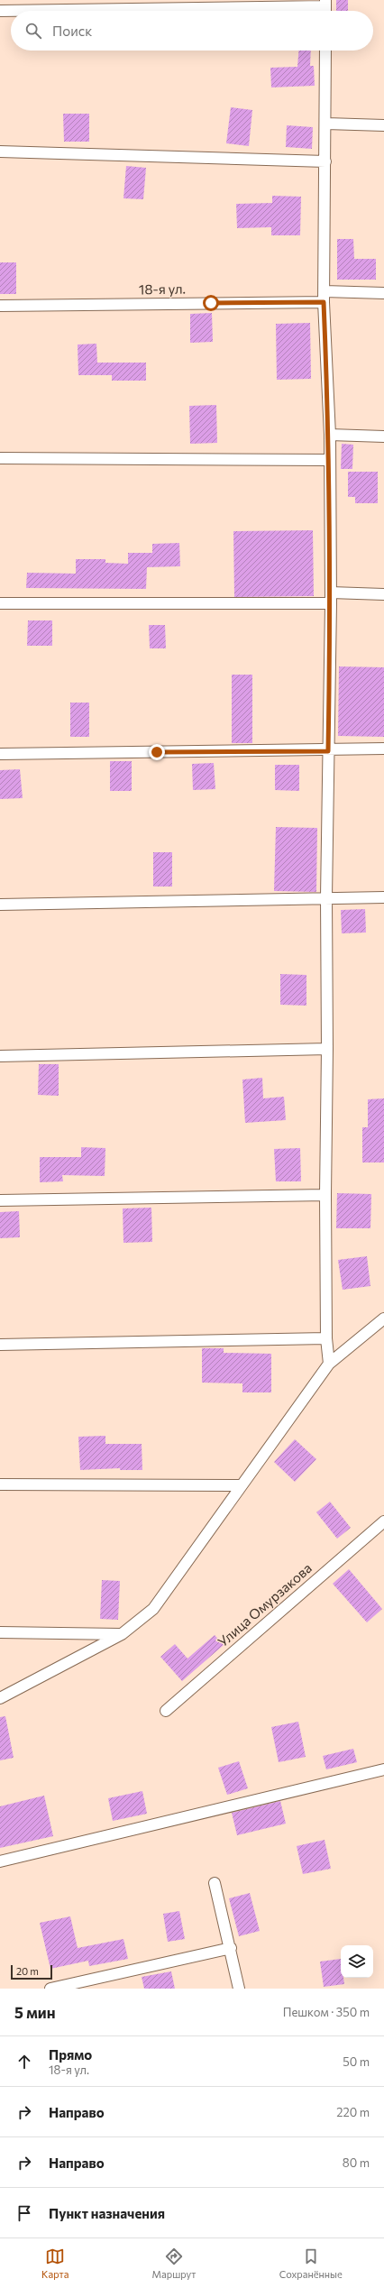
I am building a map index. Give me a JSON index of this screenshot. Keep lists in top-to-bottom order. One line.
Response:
{"streets":{"street":["18-я ул.","Улица Омурзакова"]},"scale_bar":"20 m","page":{"search":"Поиск","scale":"20 m","heading":["5 мин","Пешком · 350 m"],"list":[["Прямо","18-я ул.","50 m"],["Направо","220 m"],["Направо","80 m"],"Пункт назначения"],"nav":["Карта","Маршрут","Сохранённые"]}}
